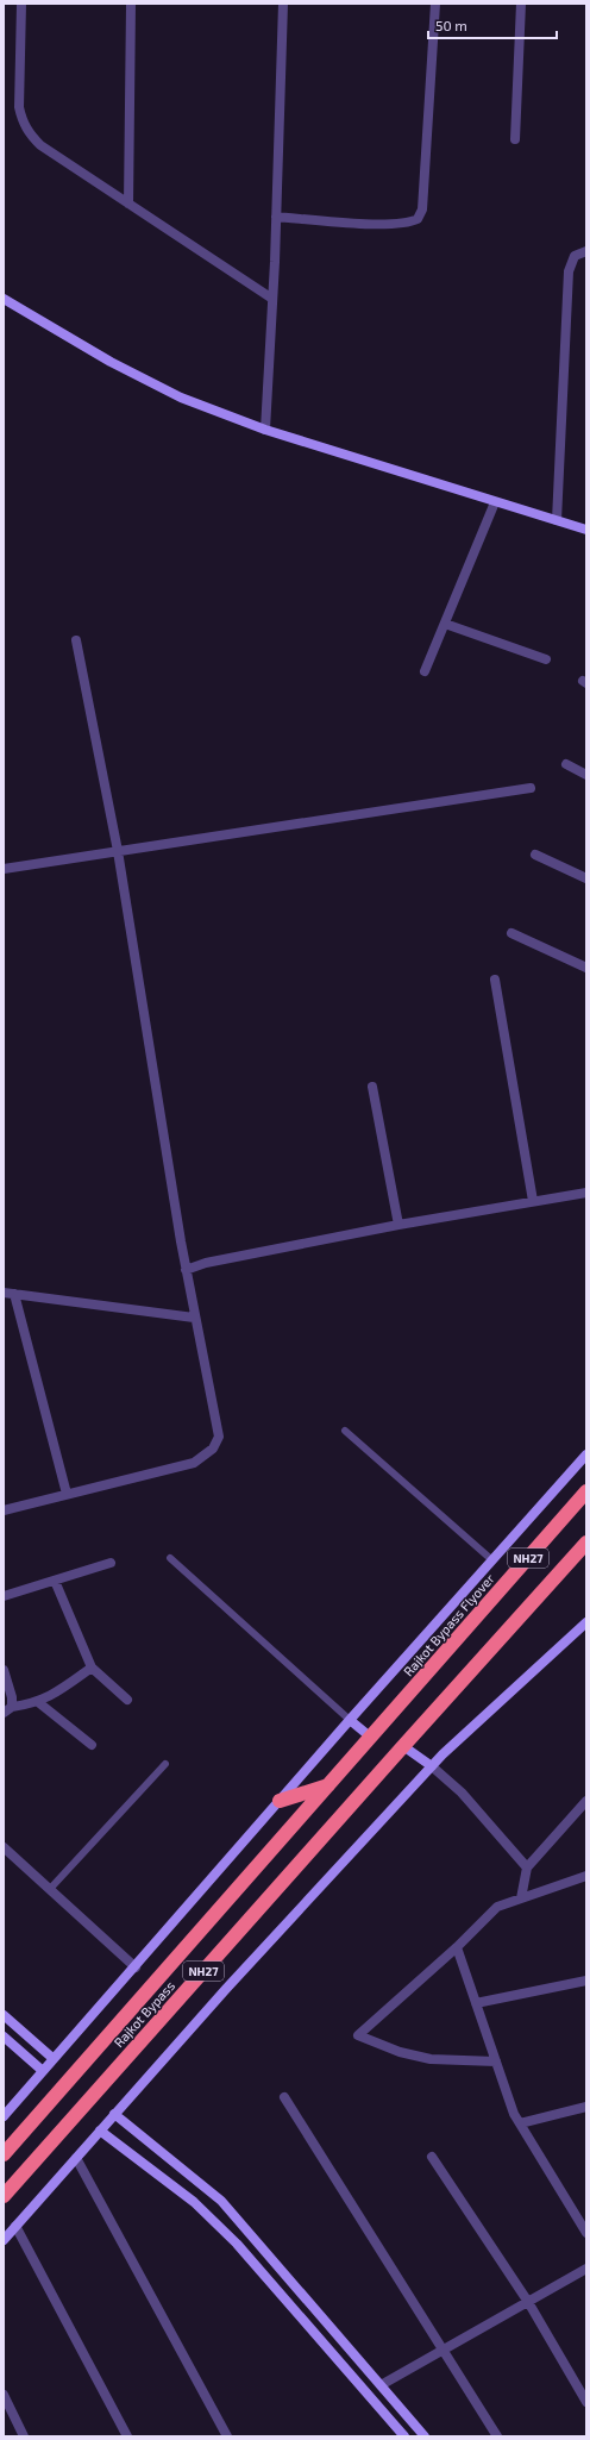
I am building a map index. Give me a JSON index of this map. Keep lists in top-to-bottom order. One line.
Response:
{"streets":{"highway":["NH27","Rajkot Bypass Flyover","Rajkot Bypass"]},"crossings":[["NH27","Rajkot Bypass"],["Rajkot Bypass Flyover","Rajkot Bypass"]],"scale_bar":"50 m"}
